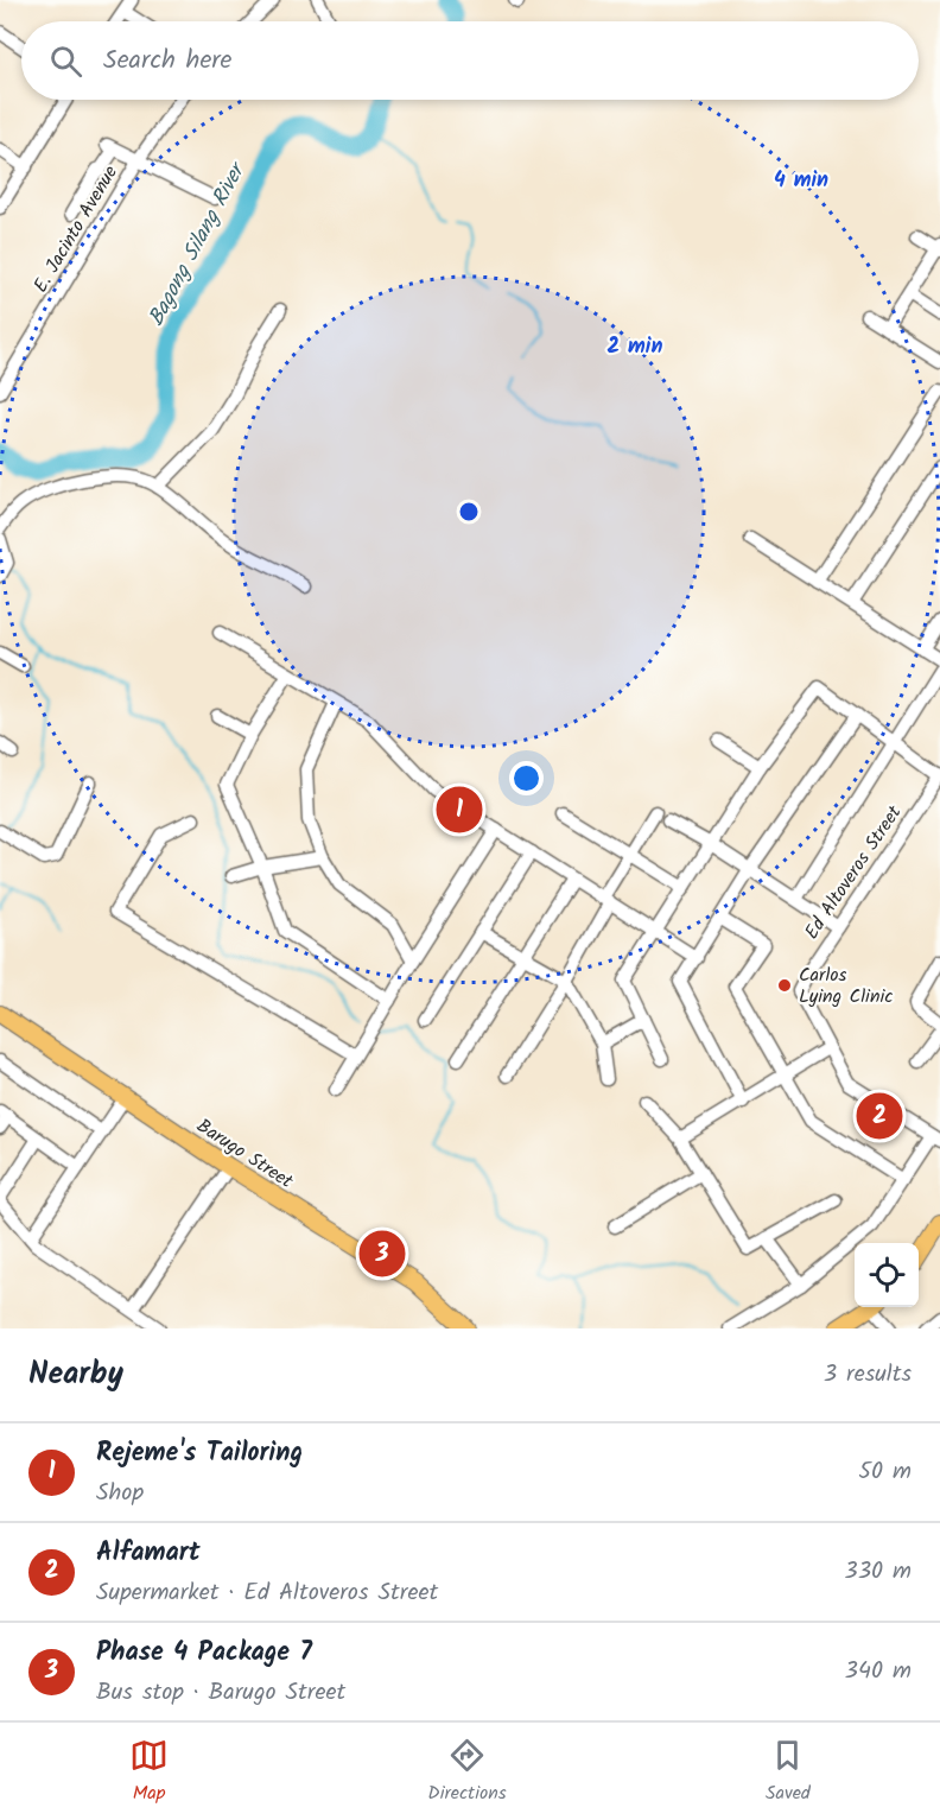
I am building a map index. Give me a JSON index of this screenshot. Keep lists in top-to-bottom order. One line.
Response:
{"streets":{"main road":["Barugo Street"],"street":["E. Jacinto Avenue","Ed Altoveros Street"]},"water":["Bagong Silang River"],"places":["Carlos Lying Clinic"],"page":{"search":"Search here","pins":["1","2","3"],"heading":["Nearby","3 results"],"list":[{"mark":"1","name":"Rejeme's Tailoring","note":"Shop","value":"50 m"},{"mark":"2","name":"Alfamart","note":"Supermarket · Ed Altoveros Street","value":"330 m"},{"mark":"3","name":"Phase 4 Package 7","note":"Bus stop · Barugo Street","value":"340 m"}],"nav":["Map","Directions","Saved"]},"rings":["4 min","2 min"]}
